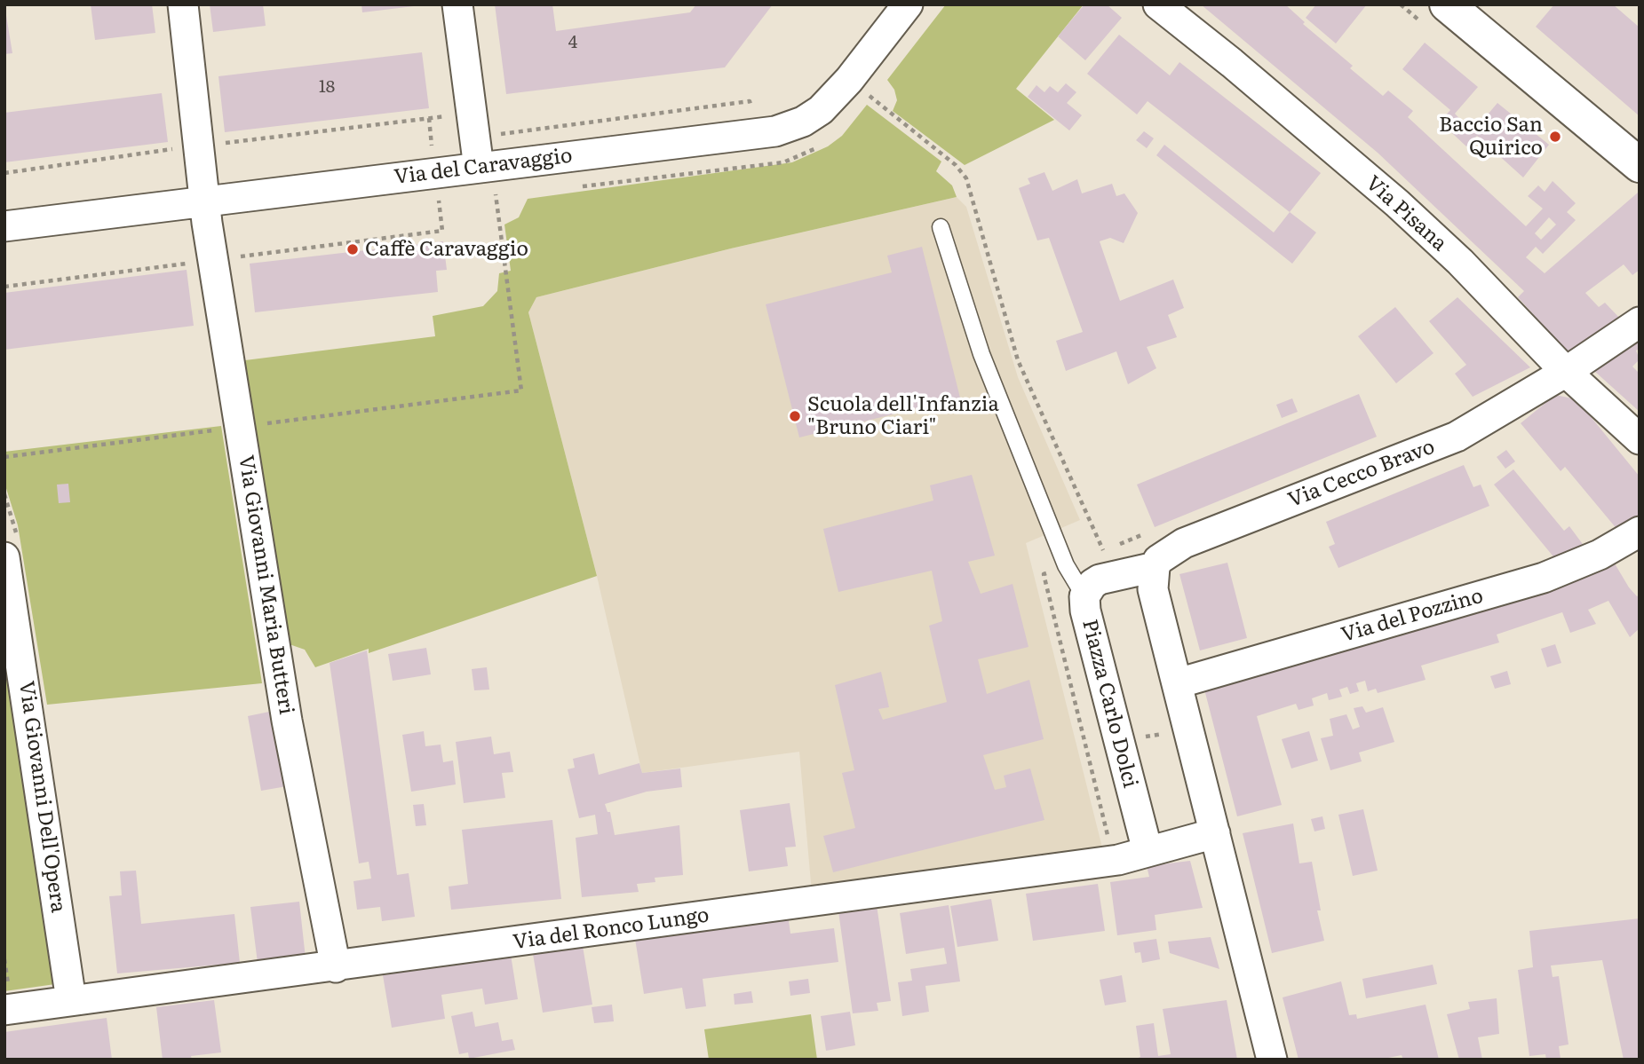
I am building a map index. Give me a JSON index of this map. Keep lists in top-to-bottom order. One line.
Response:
{"streets":{"street":["Via del Caravaggio","Via Pisana","Via Cecco Bravo","Via Giovanni Maria Butteri","Via del Pozzino","Piazza Carlo Dolci","Via Giovanni Dell'Opera","Via del Ronco Lungo"]},"crossings":[["Via del Caravaggio","Via Giovanni Maria Butteri"],["Via Pisana","Via Cecco Bravo"],["Via Cecco Bravo","Piazza Carlo Dolci"],["Via Giovanni Maria Butteri","Via del Ronco Lungo"],["Piazza Carlo Dolci","Via del Ronco Lungo"],["Via Giovanni Dell'Opera","Via del Ronco Lungo"]],"places":["Baccio San Quirico","Caffè Caravaggio","Scuola dell'Infanzia \"Bruno Ciari\""],"house_numbers":["4","18"]}
